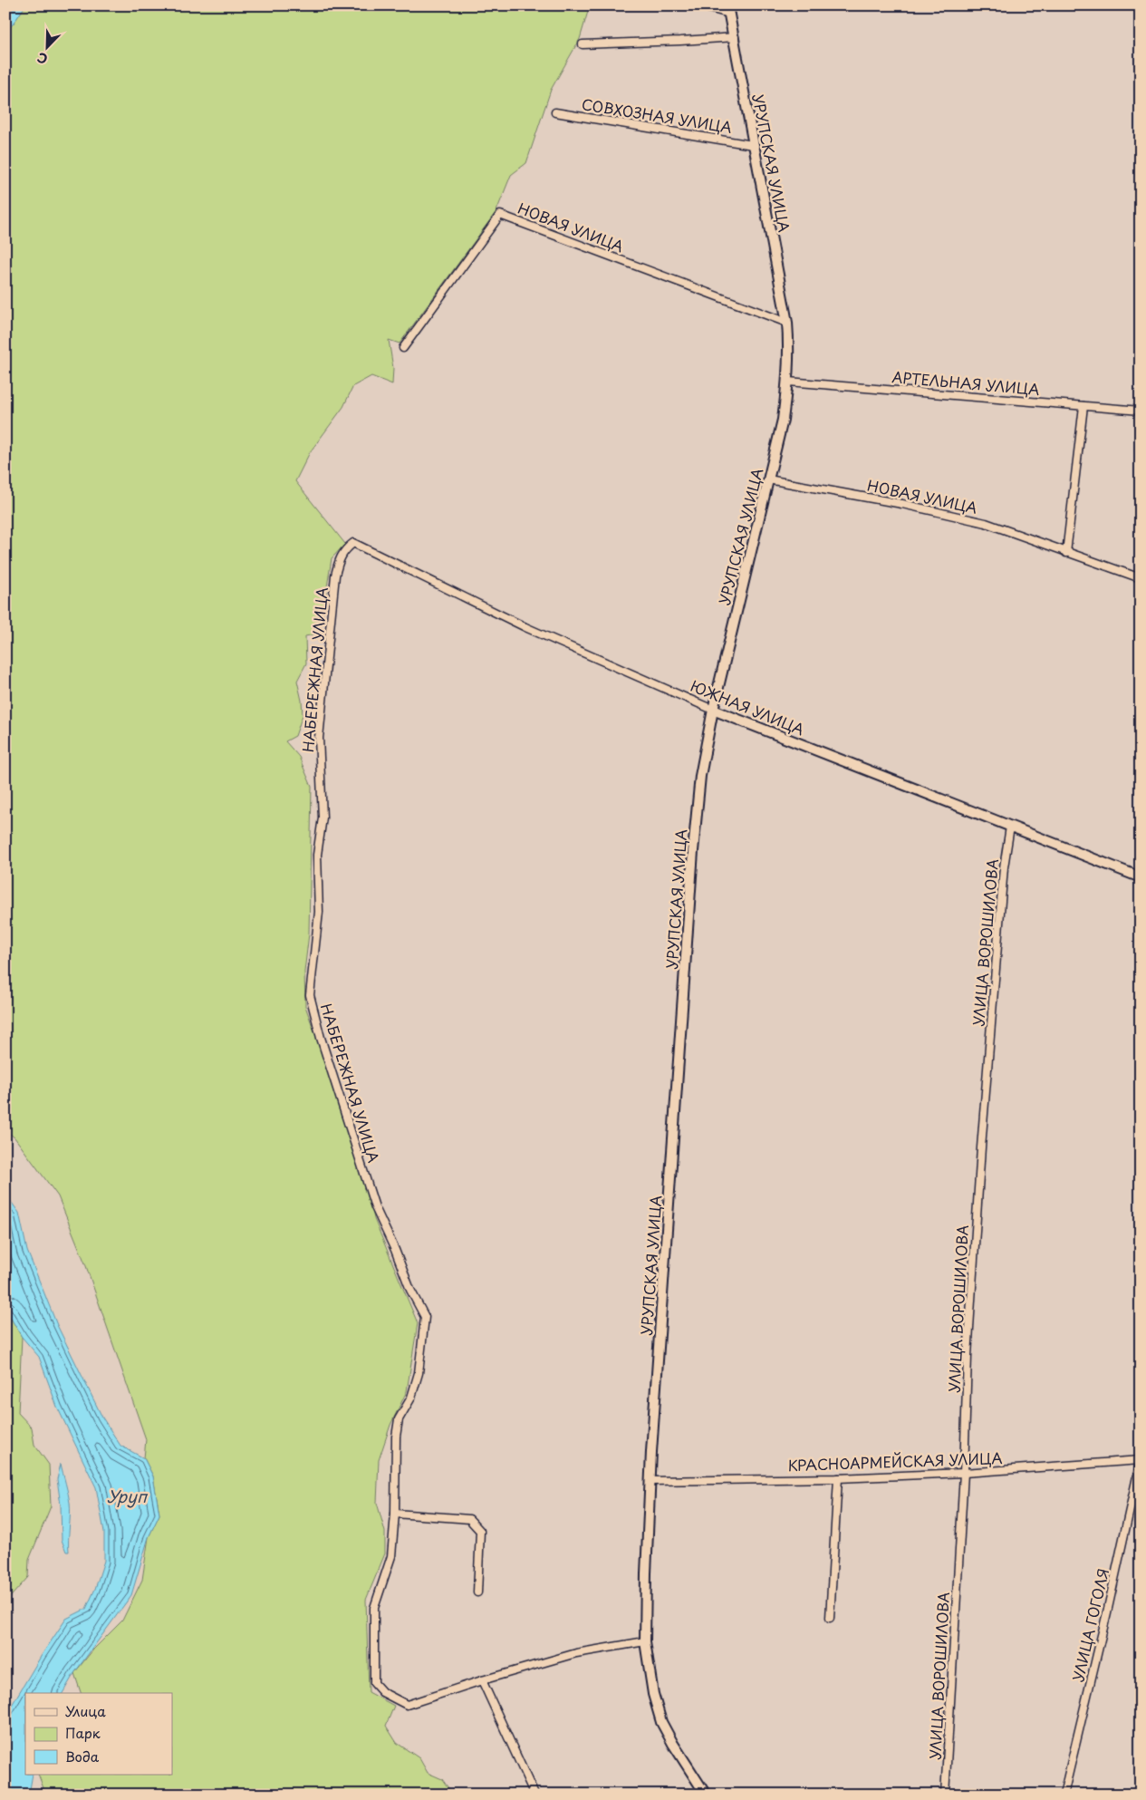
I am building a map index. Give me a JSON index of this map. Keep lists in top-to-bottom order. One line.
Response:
{"streets":{"street":["СОВХОЗНАЯ УЛИЦА","УРУПСКАЯ УЛИЦА","НОВАЯ УЛИЦА","АРТЕЛЬНАЯ УЛИЦА","НАБЕРЕЖНАЯ УЛИЦА","ЮЖНАЯ УЛИЦА","УЛИЦА ВОРОШИЛОВА","КРАСНОАРМЕЙСКАЯ УЛИЦА","УЛИЦА ГОГОЛЯ"]},"crossings":[["СОВХОЗНАЯ УЛИЦА","УРУПСКАЯ УЛИЦА"],["УРУПСКАЯ УЛИЦА","НОВАЯ УЛИЦА"],["УРУПСКАЯ УЛИЦА","АРТЕЛЬНАЯ УЛИЦА"],["УРУПСКАЯ УЛИЦА","ЮЖНАЯ УЛИЦА"],["УРУПСКАЯ УЛИЦА","КРАСНОАРМЕЙСКАЯ УЛИЦА"],["НАБЕРЕЖНАЯ УЛИЦА","ЮЖНАЯ УЛИЦА"],["ЮЖНАЯ УЛИЦА","УЛИЦА ВОРОШИЛОВА"],["УЛИЦА ВОРОШИЛОВА","КРАСНОАРМЕЙСКАЯ УЛИЦА"],["КРАСНОАРМЕЙСКАЯ УЛИЦА","УЛИЦА ГОГОЛЯ"]],"water":["Уруп"],"legend":["Улица","Парк","Вода"],"north":"bottom left"}
